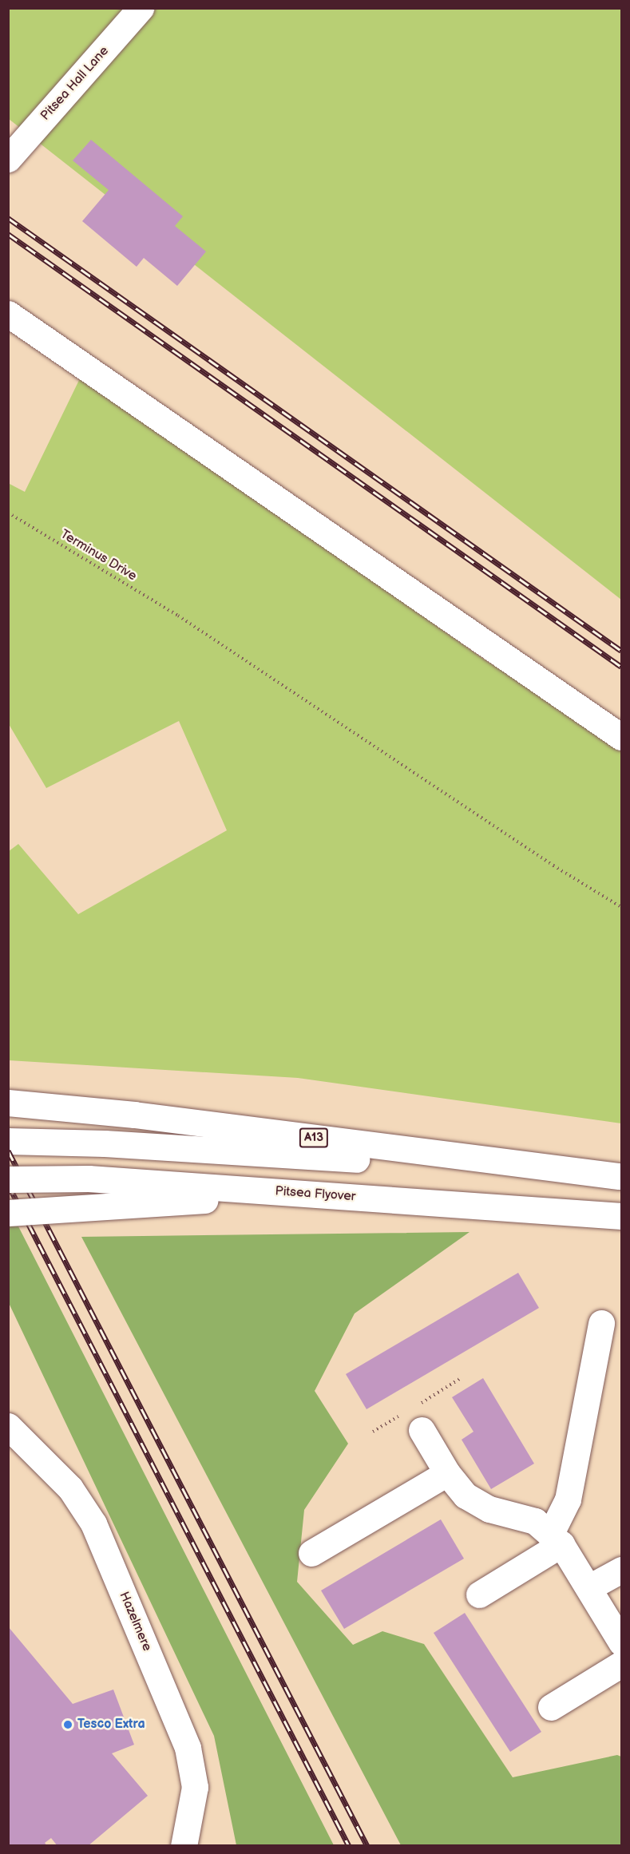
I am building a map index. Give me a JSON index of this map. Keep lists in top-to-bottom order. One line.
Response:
{"streets":{"main road":["Pitsea Hall Lane","A13","Pitsea Flyover","Hazelmere"],"path":["Terminus Drive"]},"places":["Tesco Extra"]}
